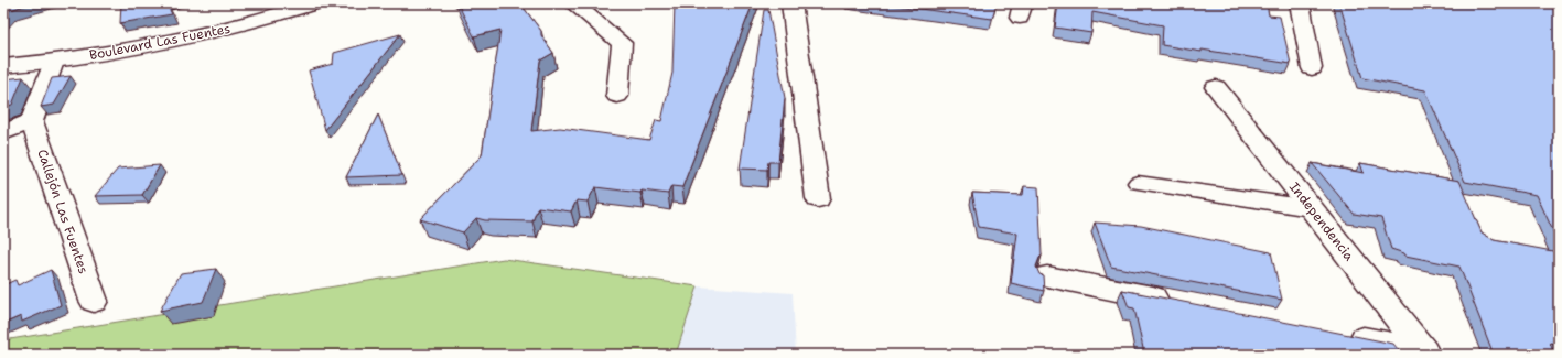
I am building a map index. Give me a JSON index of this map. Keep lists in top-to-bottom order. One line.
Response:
{"streets":{"street":["Boulevard Las Fuentes","Callejón Las Fuentes","Independencia"]}}
